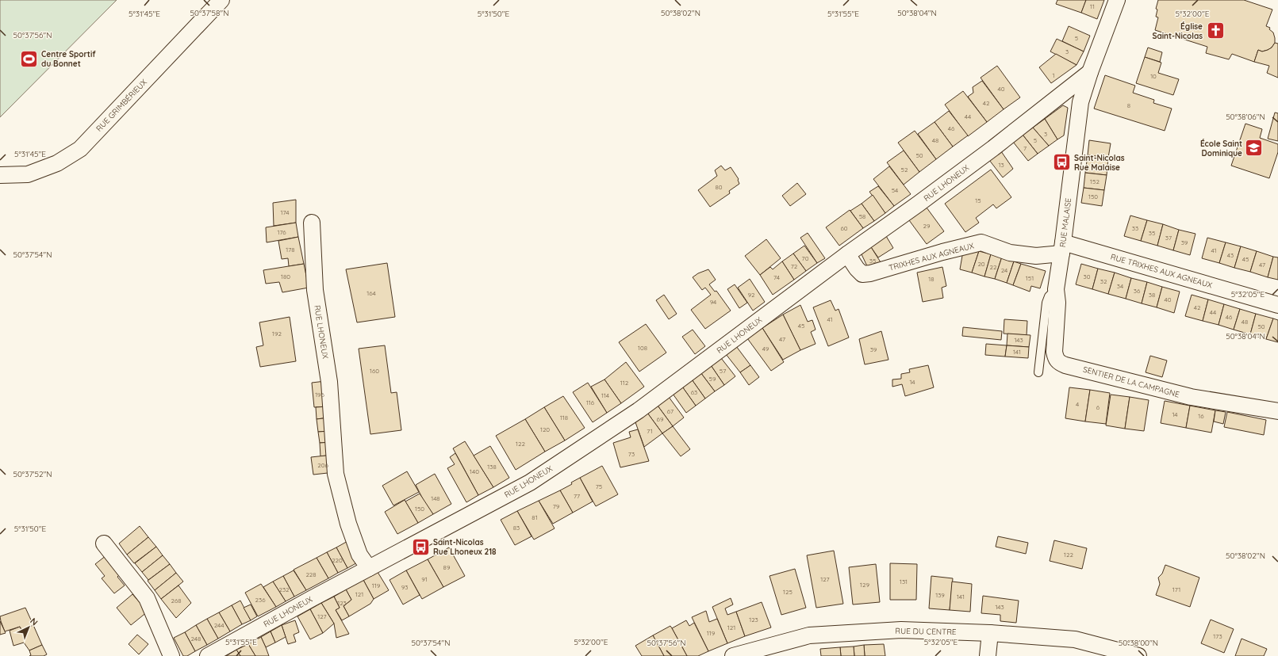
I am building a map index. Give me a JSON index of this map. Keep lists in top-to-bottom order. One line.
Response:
{"streets":{"street":["RUE GRIMBÉRIEUX","RUE LHONEUX","RUE MALAISE","TRIXHES AUX AGNEAUX","RUE TRIXHES AUX AGNEAUX","SENTIER DE LA CAMPAGNE","RUE DU CENTRE"]},"crossings":[["RUE LHONEUX","RUE MALAISE"],["RUE LHONEUX","TRIXHES AUX AGNEAUX"],["RUE MALAISE","TRIXHES AUX AGNEAUX"],["RUE MALAISE","RUE TRIXHES AUX AGNEAUX"],["RUE MALAISE","SENTIER DE LA CAMPAGNE"],["TRIXHES AUX AGNEAUX","RUE TRIXHES AUX AGNEAUX"]],"places":{"church":["Église Saint-Nicolas"],"sports":["Centre Sportif du Bonnet"],"school or university":["École Saint Dominique"],"bus stop":["Saint-Nicolas Rue Malaise","Saint-Nicolas Rue Lhoneux 218"]},"house_numbers":["11","5","3","1","10","40","42","8","44","46","3","48","5","7","50","13","52","152","80","54","150","15","174","58","29","60","33","176","35","37","39","178","41","43","70","45","35","20","47","72","22","24","180","30","74","151","18","32","34","36","164","92","38","40","94","42","44","46","41","48","45","50","192","47","143","108","49","39","141","160","57","59","14","112","63","196","114","116","4","6","67","14","16","118","69","120","71","122","73","206","138","140","75","77","148","79","150","81","83","122","220","89","228","91","127","131","129","119","93","232","171","125","121","139","141","236","268","123","143","127","123","244","121","119","173","248"],"north":"top right","coordinates":["50°37'58\"N","50°38'02\"N","50°38'04\"N","5°31'45\"E","5°31'50\"E","5°31'55\"E","5°32'00\"E","50°37'56\"N","50°38'06\"N","50°37'54\"N","5°32'05\"E","50°37'52\"N","50°38'00\"N"]}
